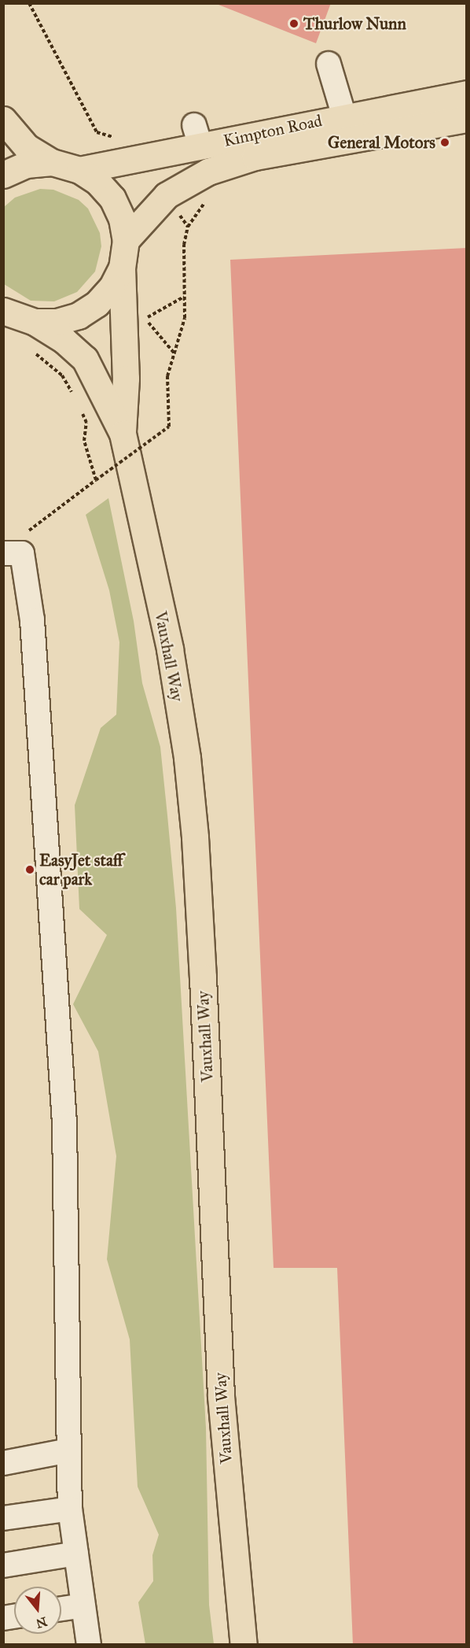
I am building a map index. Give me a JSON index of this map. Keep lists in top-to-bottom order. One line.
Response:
{"streets":{"main road":["Kimpton Road","Vauxhall Way"]},"places":["Thurlow Nunn","General Motors","EasyJet staff car park"],"north":"bottom"}
